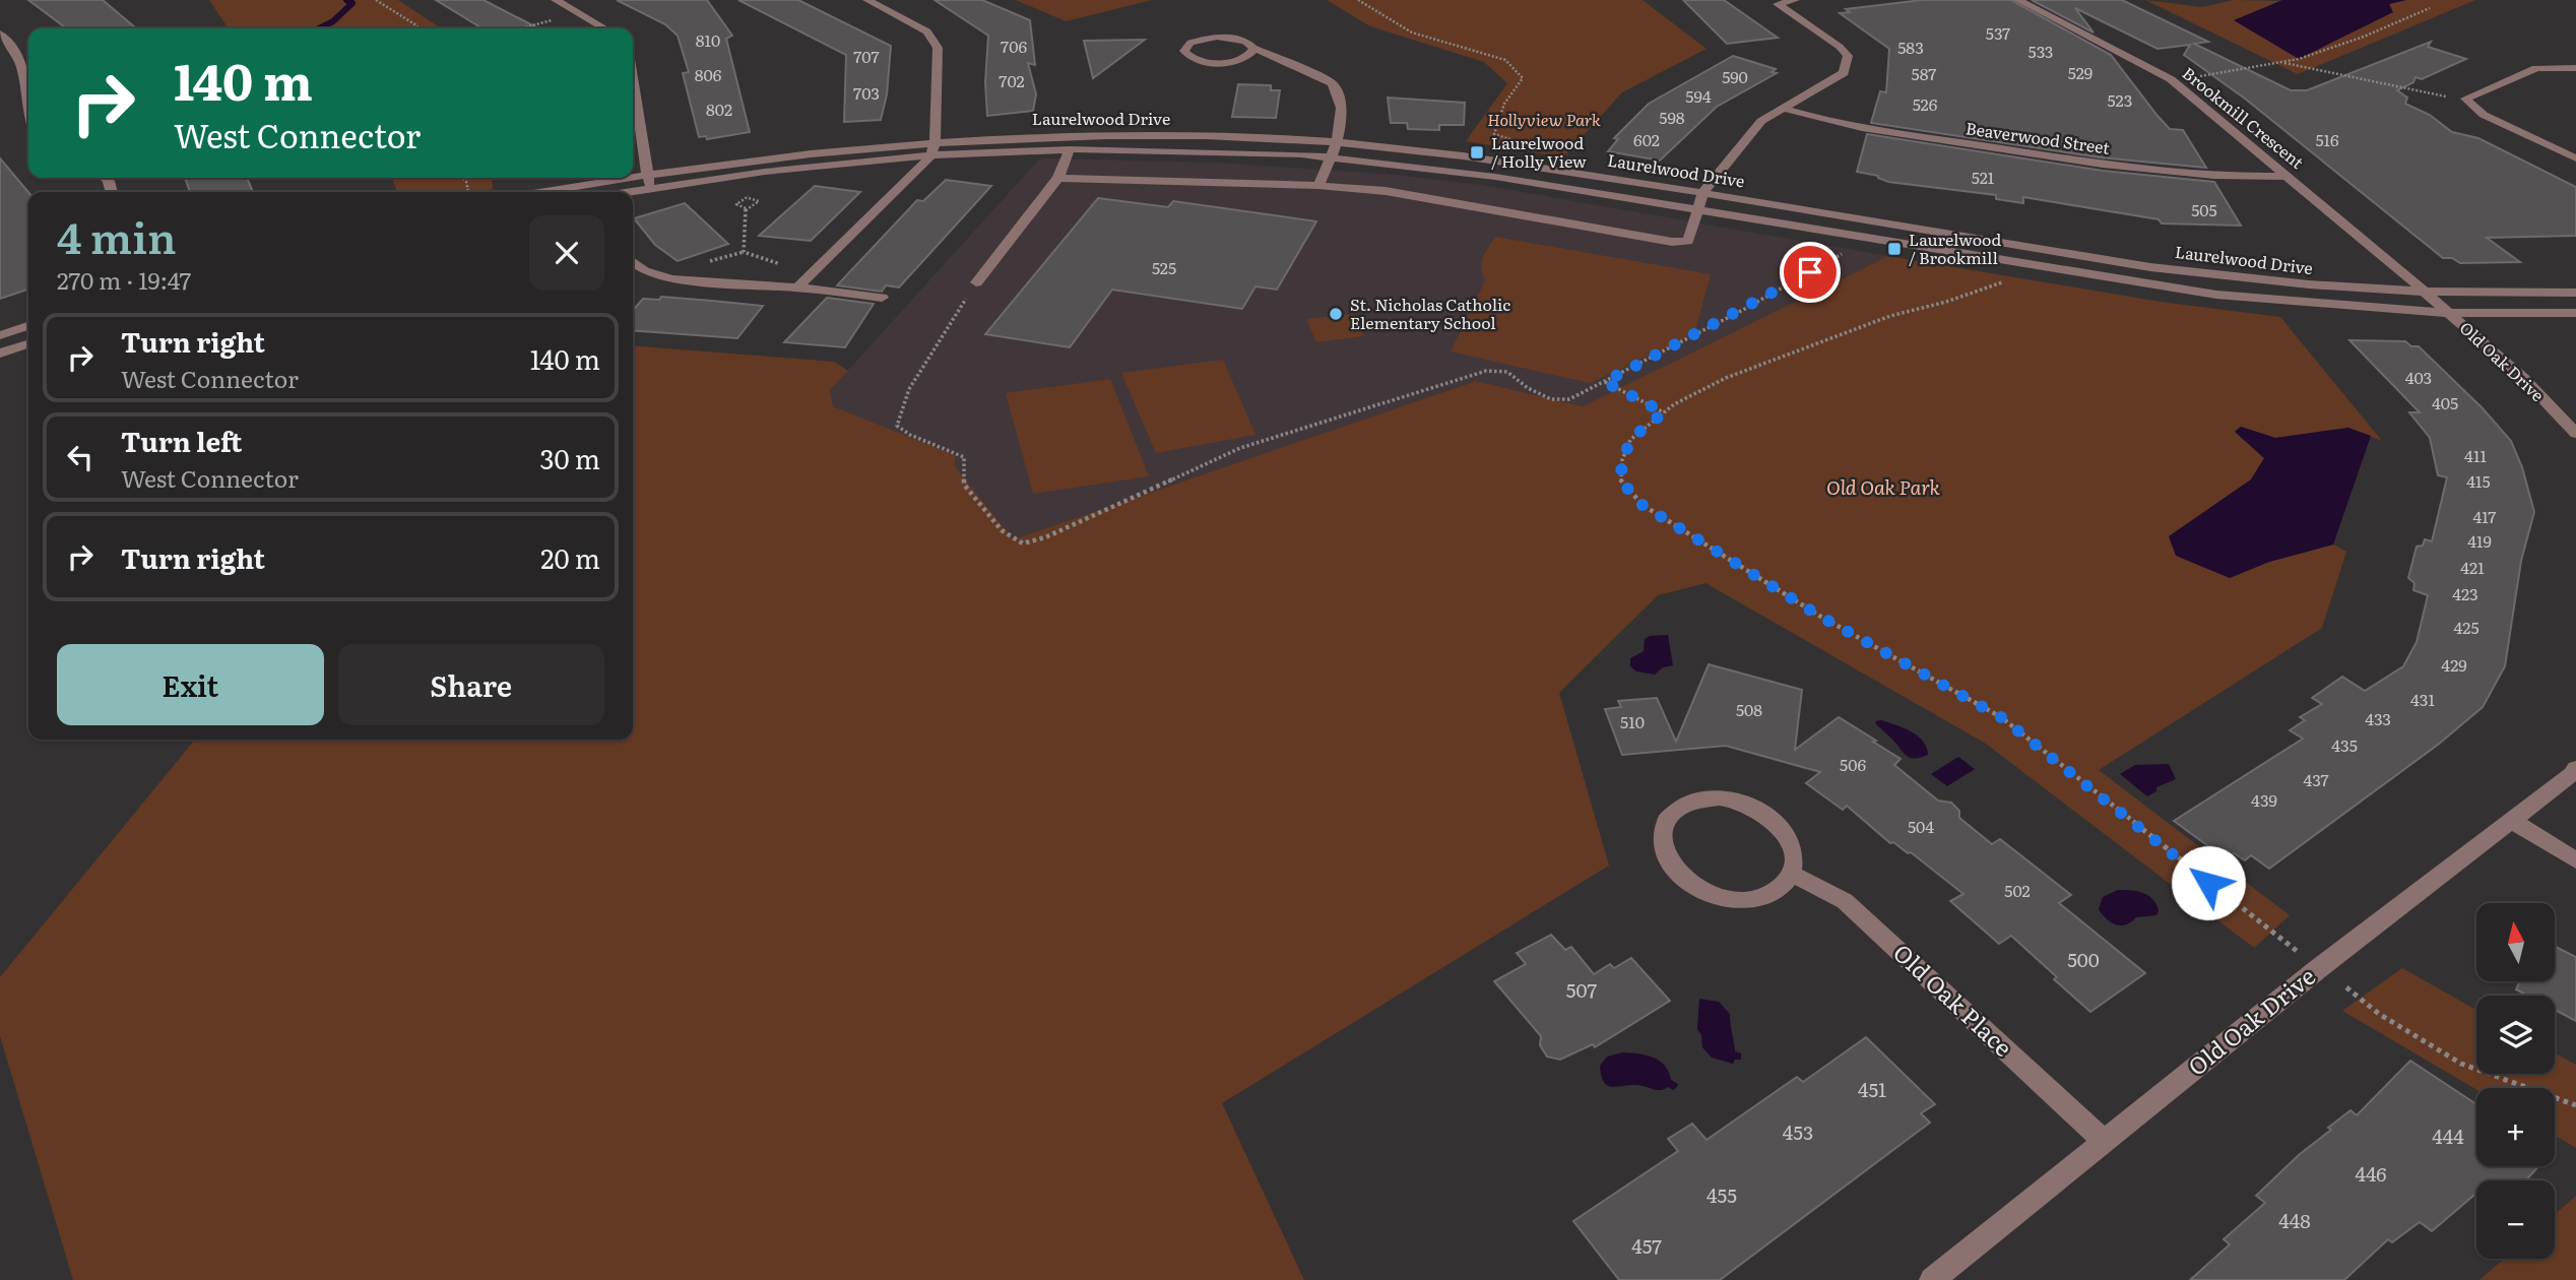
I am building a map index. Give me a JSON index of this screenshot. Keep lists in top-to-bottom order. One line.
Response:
{"streets":{"street":["Brookmill Crescent","Laurelwood Drive","Beaverwood Street","Old Oak Drive","Old Oak Place"]},"crossings":[["Brookmill Crescent","Laurelwood Drive"],["Brookmill Crescent","Beaverwood Street"],["Brookmill Crescent","Old Oak Drive"],["Laurelwood Drive","Old Oak Drive"],["Old Oak Drive","Old Oak Place"]],"parks":["Hollyview Park","Old Oak Park"],"places":{"transit":["Laurelwood / Holly View","Laurelwood / Brookmill"],"other":["St. Nicholas Catholic Elementary School"]},"house_numbers":["537","810","706","583","533","707","529","587","806","590","702","703","594","523","526","802","598","602","516","521","505","525","403","405","411","415","417","419","421","423","425","429","431","508","433","510","435","506","437","439","504","502","500","507","451","453","444","446","455","448","457"],"north":"top","page":{"turn":["140 m","West Connector"],"heading":["4 min","270 m · 19:47"],"list":[{"name":"Turn right","note":"West Connector","value":"140 m"},{"name":"Turn left","note":"West Connector","value":"30 m"},{"name":"Turn right","value":"20 m"}],"buttons":["Exit","Share"],"map_buttons":["+","−"]}}
